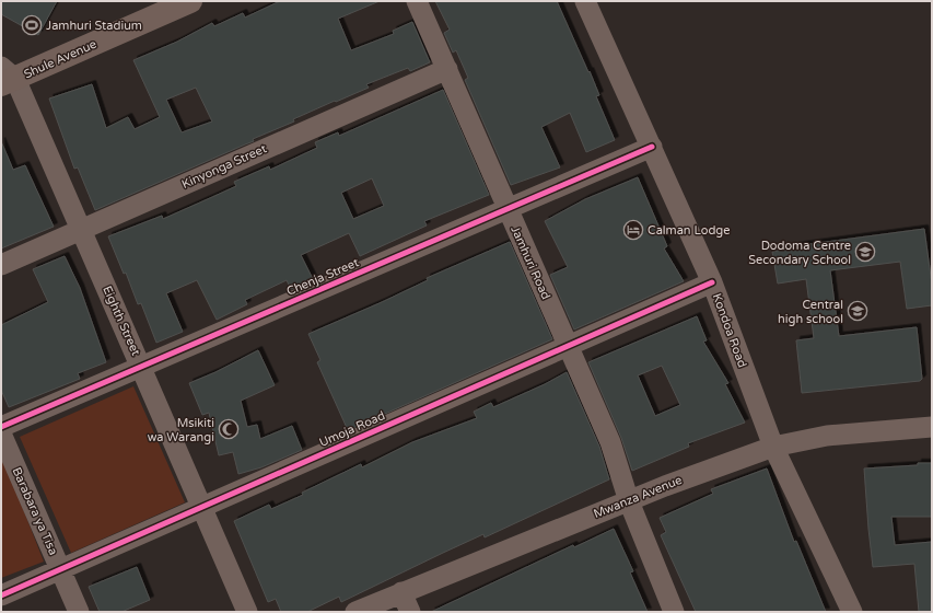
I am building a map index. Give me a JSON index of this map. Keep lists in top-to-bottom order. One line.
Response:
{"streets":{"main road":["Shule Avenue"],"street":["Kinyonga Street","Jamhuri Road","Chenja Street","Eighth Street","Kondoa Road","Umoja Road","Mwanza Avenue","Barabara ya Tisa"]},"crossings":[["Shule Avenue","Eighth Street"],["Kinyonga Street","Jamhuri Road"],["Kinyonga Street","Eighth Street"],["Jamhuri Road","Chenja Street"],["Jamhuri Road","Umoja Road"],["Jamhuri Road","Mwanza Avenue"],["Chenja Street","Eighth Street"],["Chenja Street","Kondoa Road"],["Eighth Street","Umoja Road"],["Kondoa Road","Umoja Road"],["Kondoa Road","Mwanza Avenue"],["Umoja Road","Barabara ya Tisa"]],"places":{"sports":["Jamhuri Stadium"],"hotel":["Calman Lodge"],"school or university":["Dodoma Centre Secondary School","Central high school"],"mosque":["Msikiti wa Warangi"]}}
